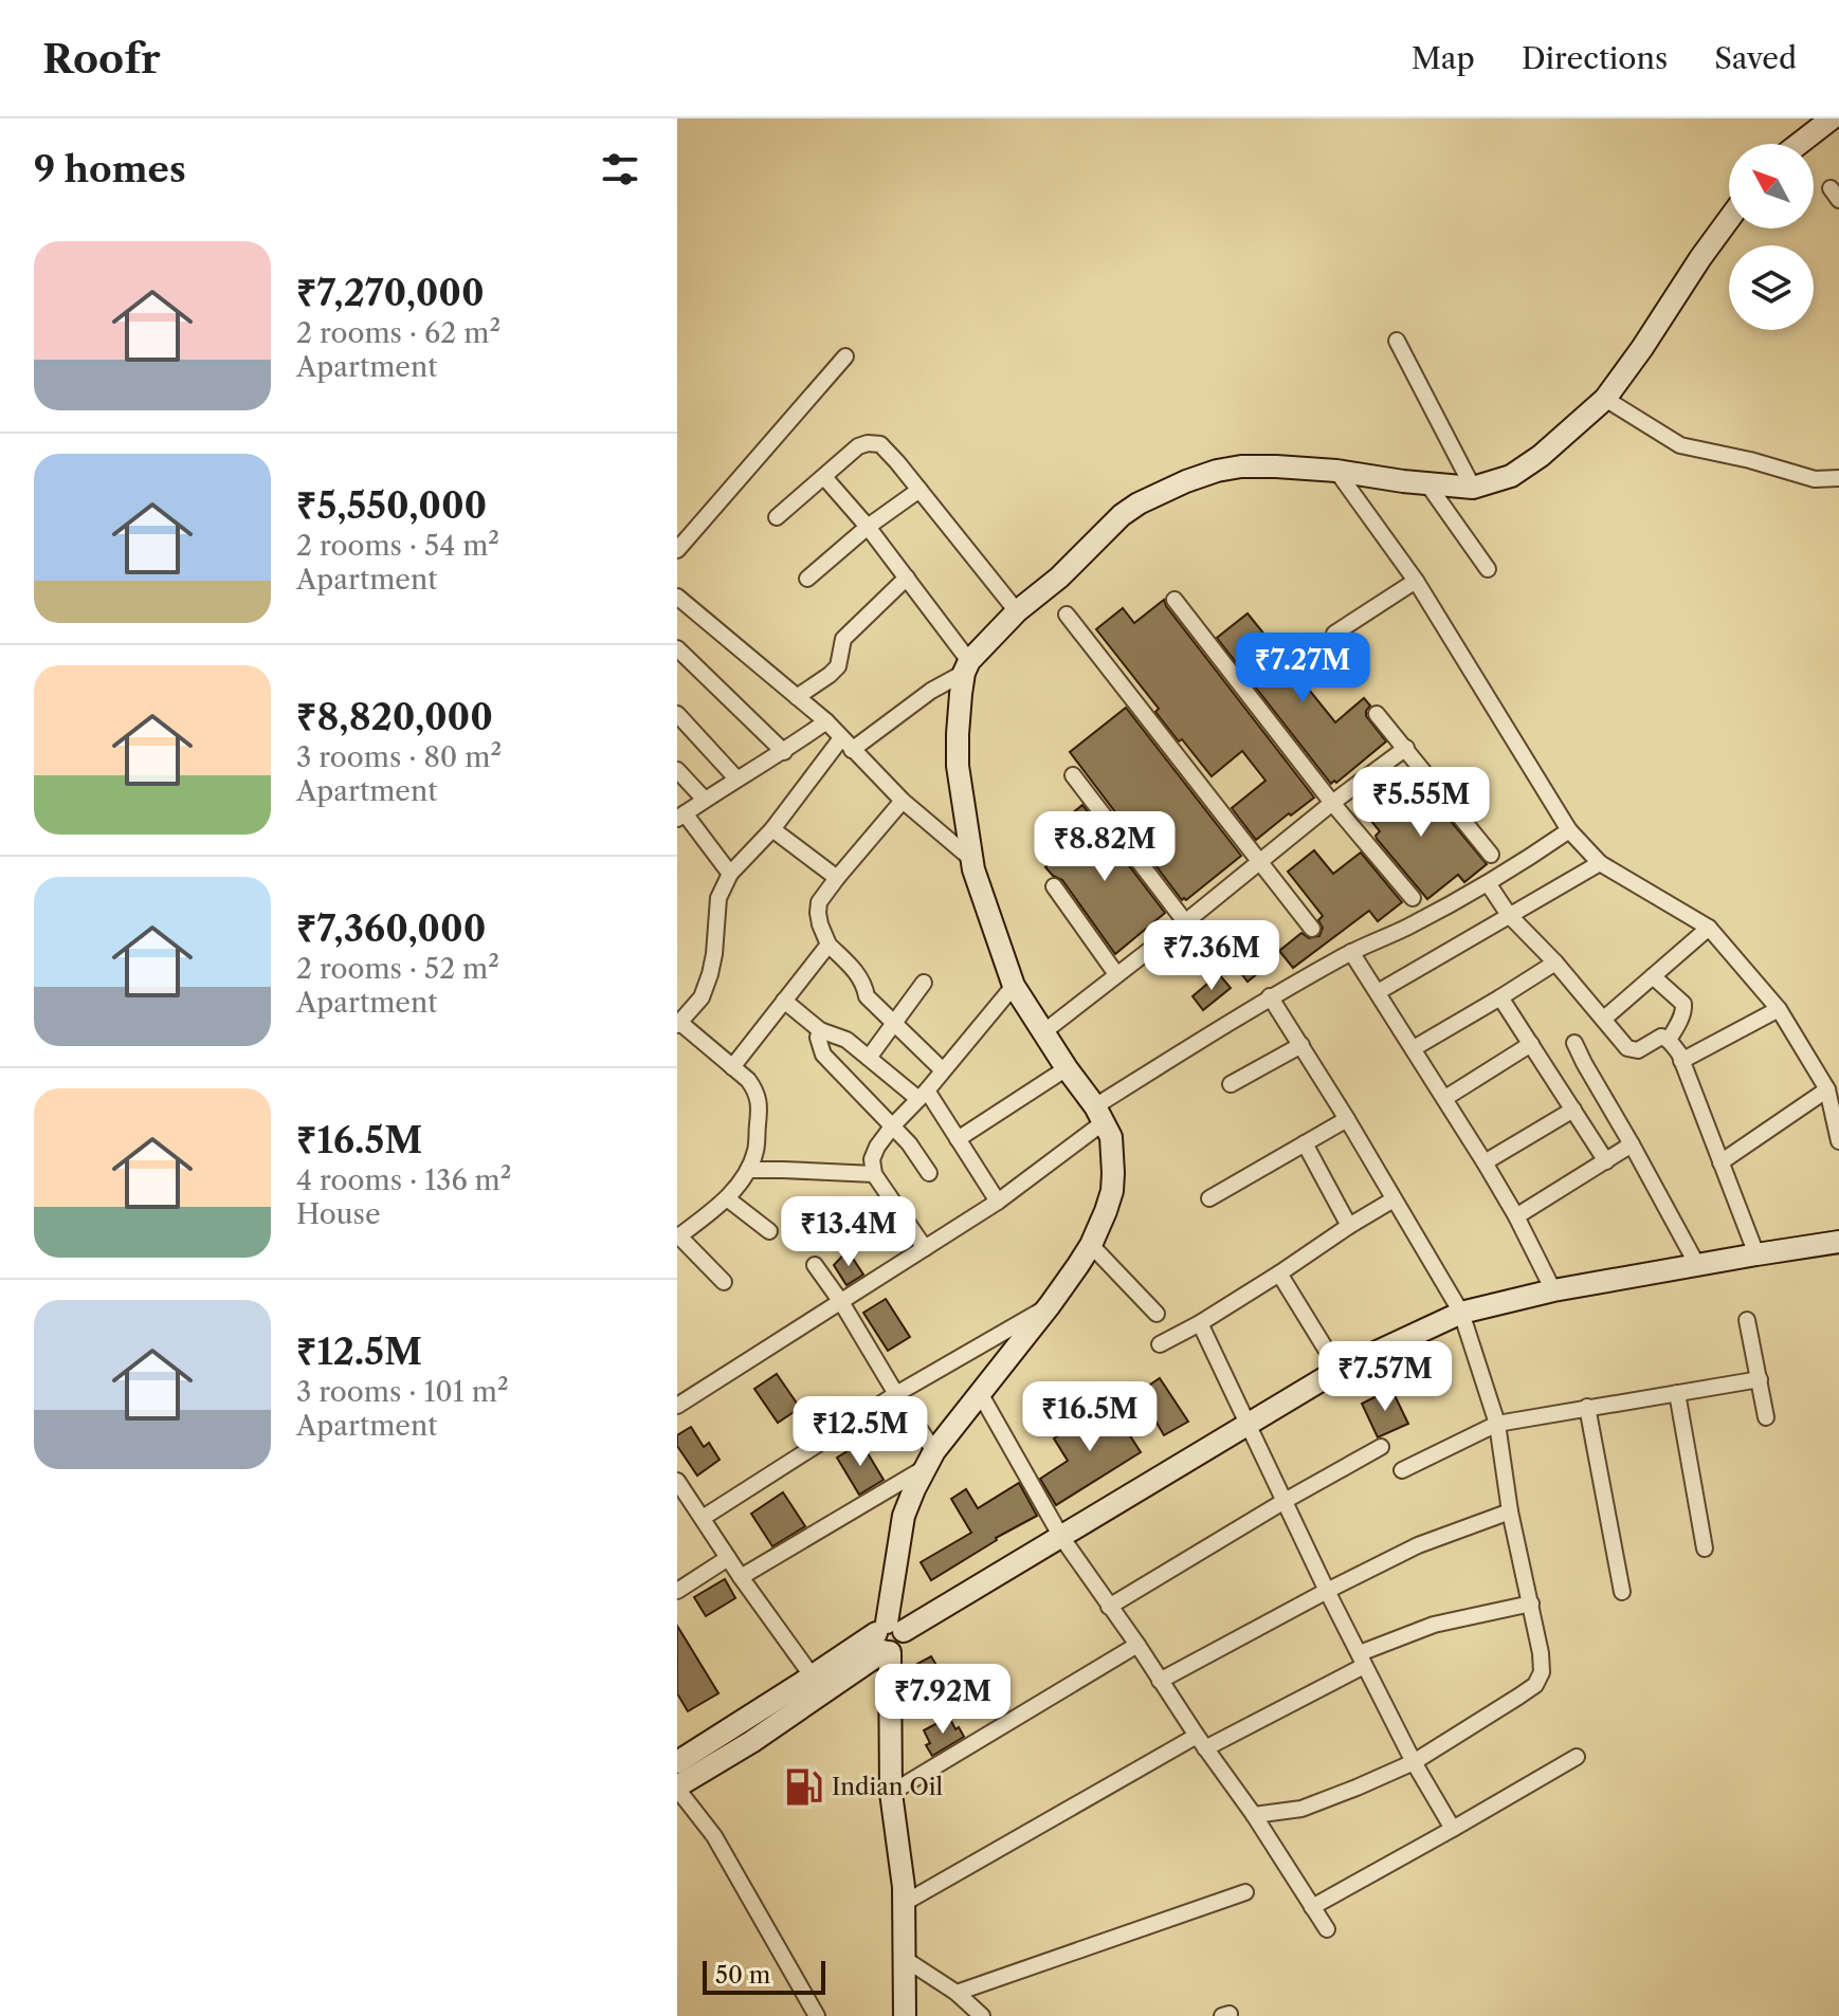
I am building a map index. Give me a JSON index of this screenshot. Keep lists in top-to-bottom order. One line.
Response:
{"places":{"fuel station":["Indian Oil"]},"scale_bar":"50 m","north":"top left","page":{"header":"Roofr","nav":["Map","Directions","Saved"],"heading":"9 homes","list":[{"name":"₹7,270,000","note":"2 rooms · 62 m² · Apartment"},{"name":"₹5,550,000","note":"2 rooms · 54 m² · Apartment"},{"name":"₹8,820,000","note":"3 rooms · 80 m² · Apartment"},{"name":"₹7,360,000","note":"2 rooms · 52 m² · Apartment"},{"name":"₹16.5M","note":"4 rooms · 136 m² · House"},{"name":"₹12.5M","note":"3 rooms · 101 m² · Apartment"}],"price":["₹7.27M","₹5.55M","₹8.82M","₹7.36M","₹13.4M","₹7.57M","₹16.5M","₹12.5M","₹7.92M"],"scale":"50 m"}}
